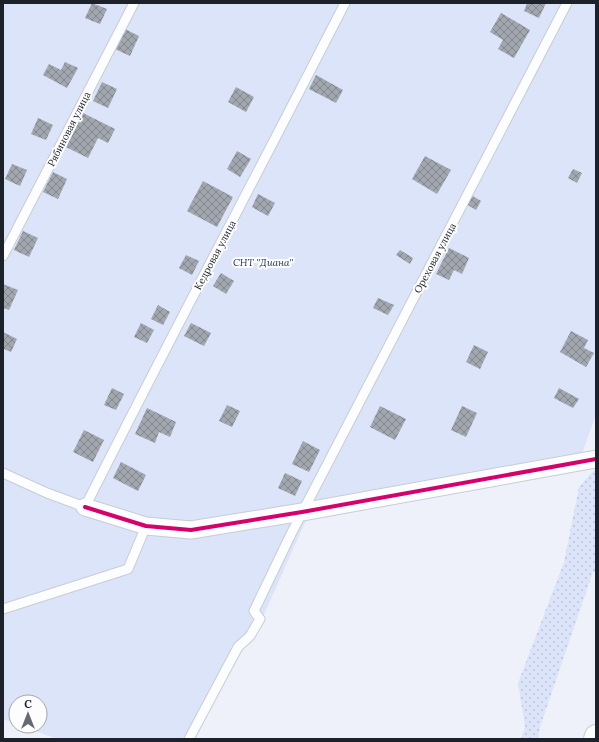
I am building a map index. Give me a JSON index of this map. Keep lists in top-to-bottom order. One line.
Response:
{"streets":{"lane":["Рябиновая улица","Кедровая улица","Ореховая улица"]},"parks":["СНТ \"Диана\""],"north":"top"}
